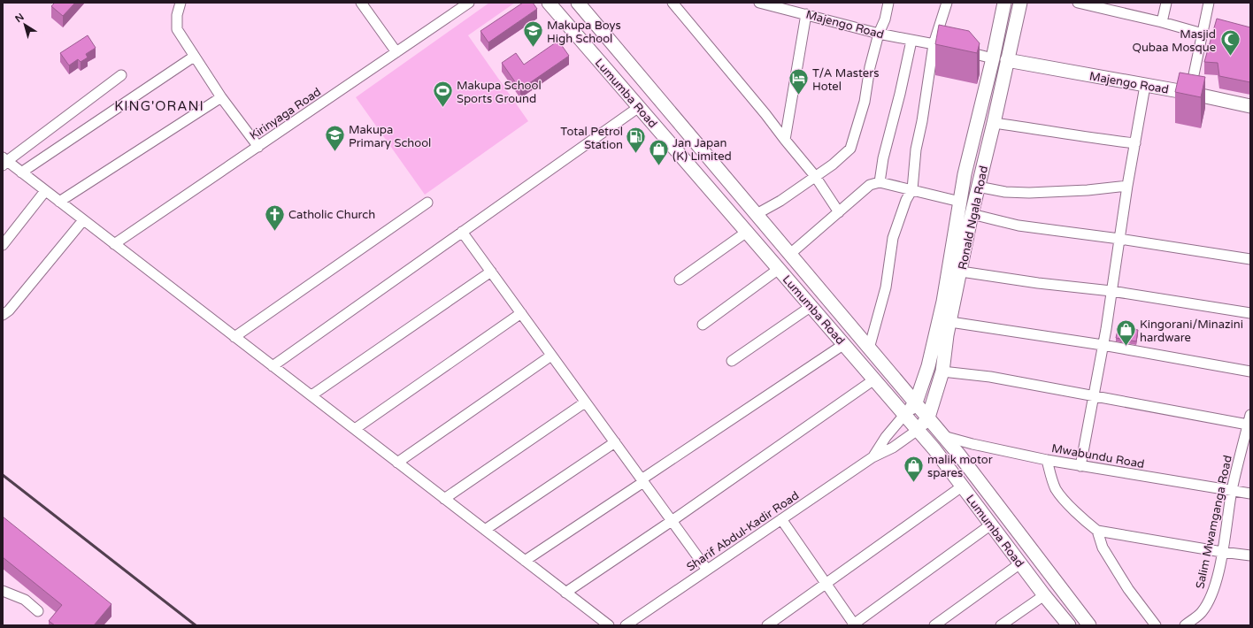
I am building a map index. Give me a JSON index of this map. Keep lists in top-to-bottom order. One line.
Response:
{"streets":{"main road":["Majengo Road","Lumumba Road","Ronald Ngala Road"],"street":["Kirinyaga Road","Mwabundu Road","Salim Mwamganga Road","Sharif Abdul-Kadir Road"]},"crossings":[["Majengo Road","Ronald Ngala Road"],["Lumumba Road","Ronald Ngala Road"],["Lumumba Road","Mwabundu Road"],["Lumumba Road","Sharif Abdul-Kadir Road"],["Ronald Ngala Road","Sharif Abdul-Kadir Road"],["Mwabundu Road","Salim Mwamganga Road"]],"districts":["KING'ORANI"],"places":{"school or university":["Makupa Boys High School","Makupa Primary School"],"mosque":["Masjid Qubaa Mosque"],"hotel":["T/A Masters Hotel"],"sports":["Makupa School Sports Ground"],"fuel station":["Total Petrol Station"],"shop":["Jan Japan (K) Limited","Kingorani/Minazini hardware","malik motor spares"],"church":["Catholic Church"]},"north":"top left"}
